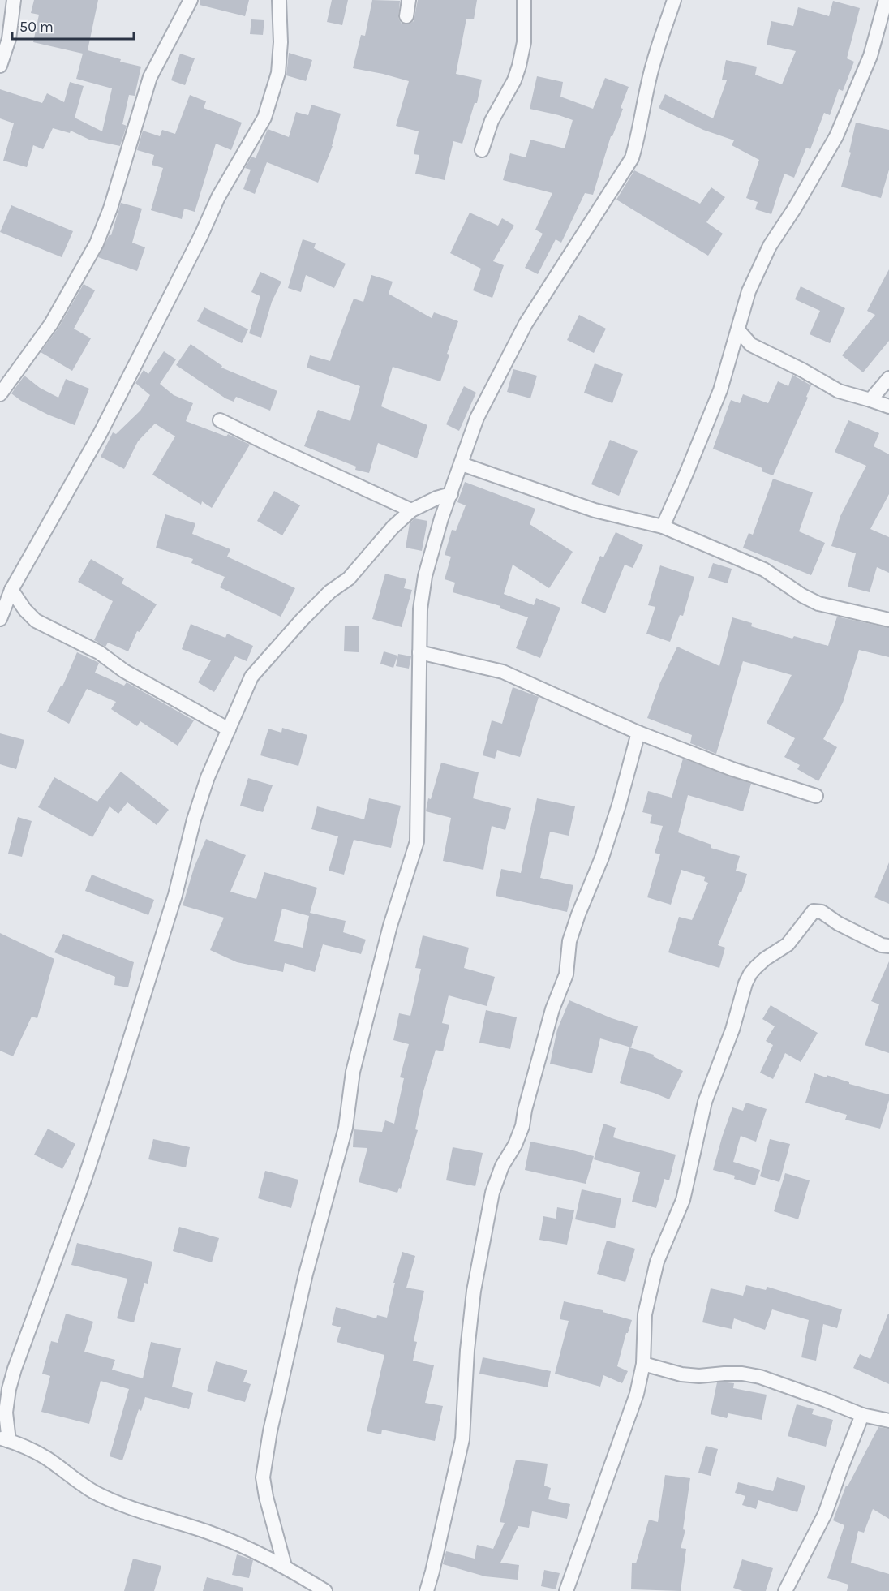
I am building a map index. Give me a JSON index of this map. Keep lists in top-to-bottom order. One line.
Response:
{"scale_bar":"50 m"}
